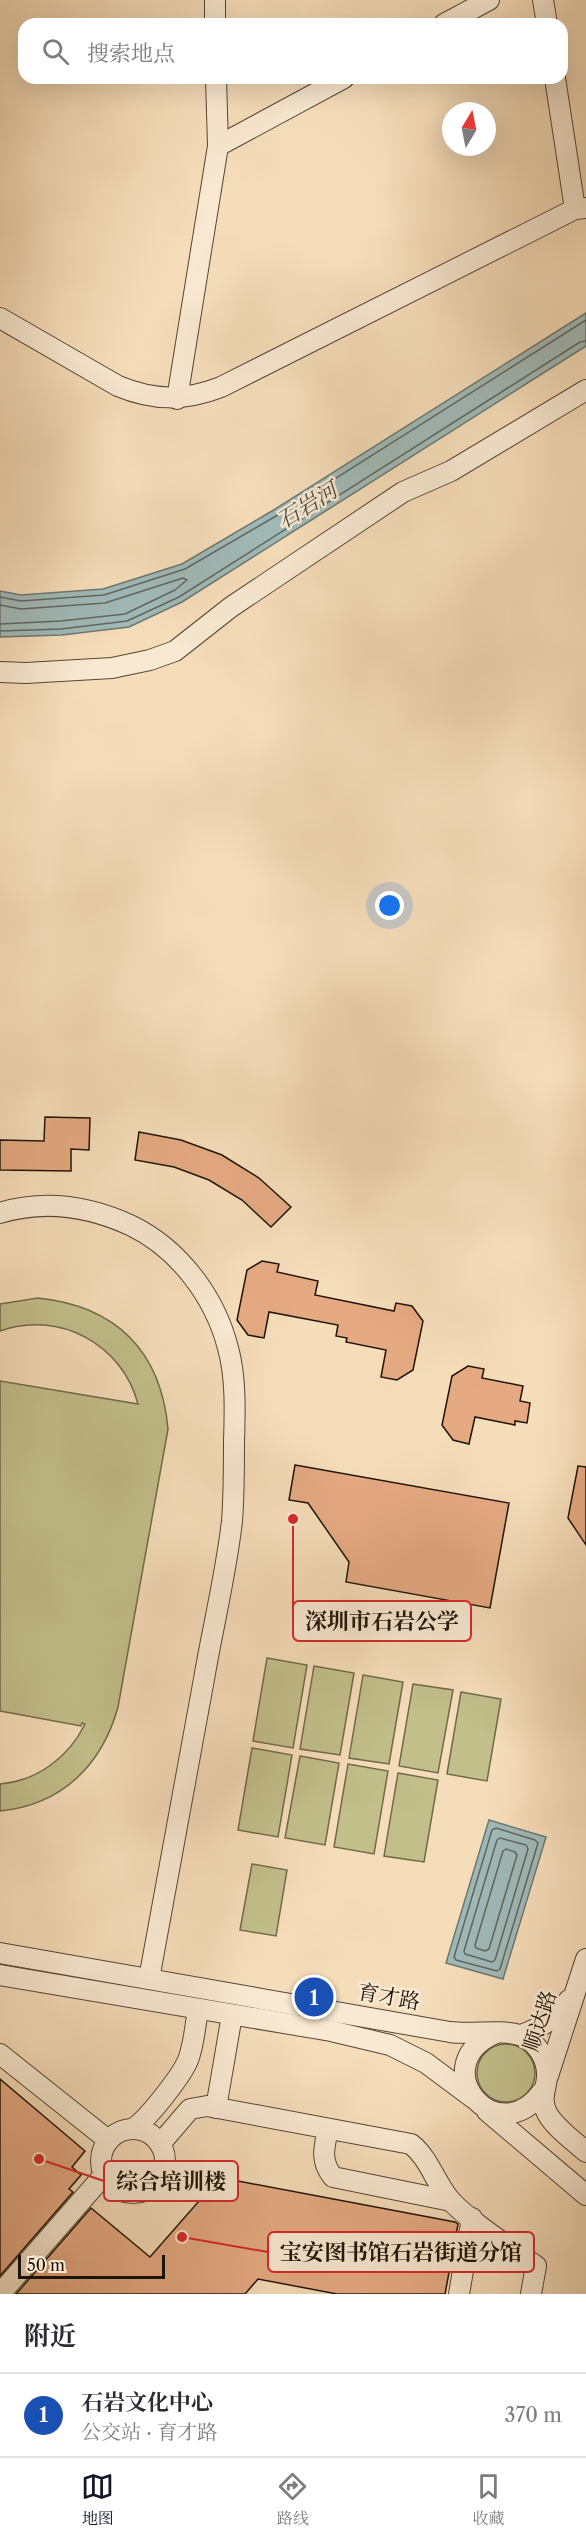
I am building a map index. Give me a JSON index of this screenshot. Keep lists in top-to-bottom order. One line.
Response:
{"streets":{"street":["育才路","顺达路"]},"crossings":[["育才路","顺达路"]],"water":["石岩河"],"places":["深圳市石岩公学","综合培训楼","宝安图书馆石岩街道分馆"],"scale_bar":"50 m","north":"top","page":{"search":"搜索地点","pins":"1","scale":"50 m","heading":"附近","list":[{"mark":"1","name":"石岩文化中心","note":"公交站 · 育才路","value":"370 m"}],"nav":["地图","路线","收藏"]}}
